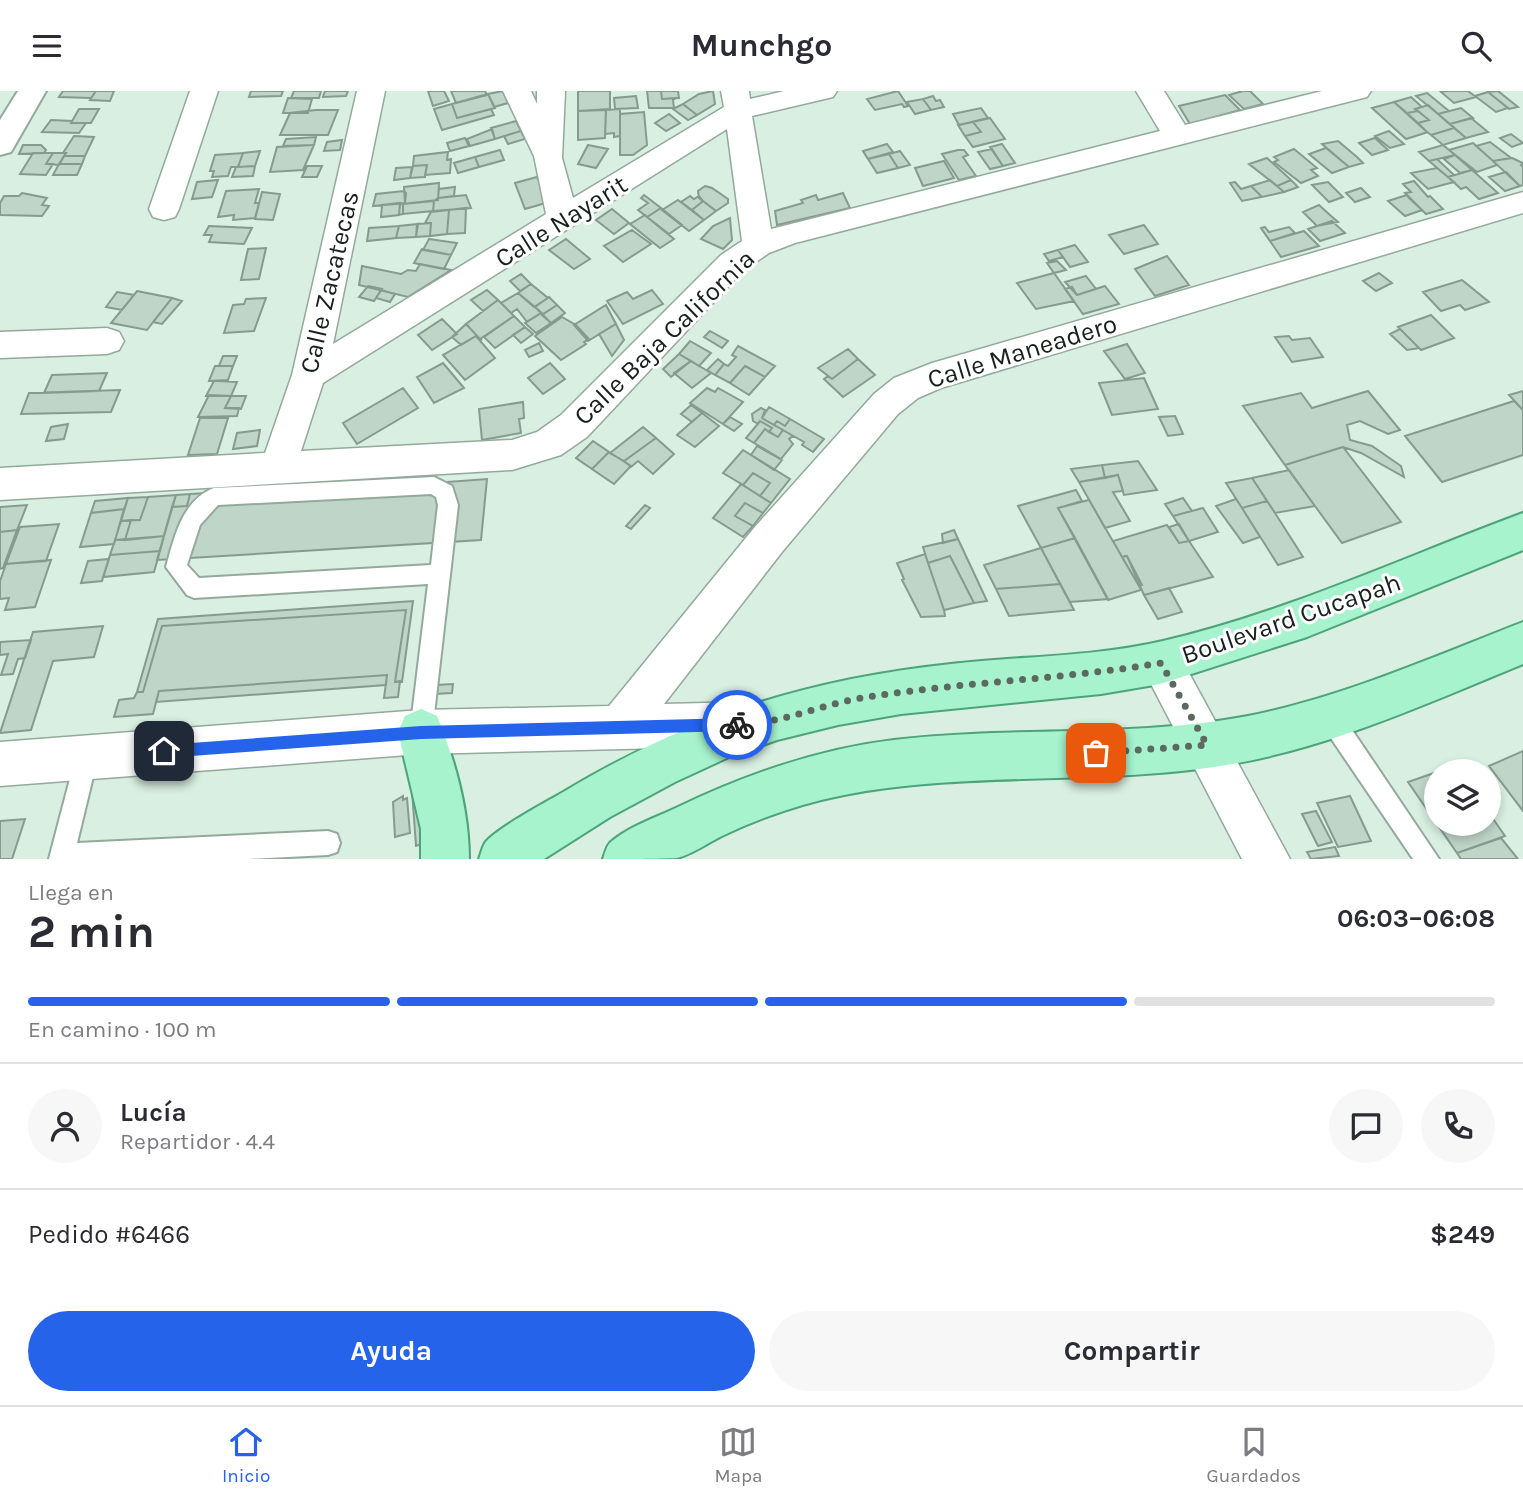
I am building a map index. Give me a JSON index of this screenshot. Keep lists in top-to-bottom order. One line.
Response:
{"streets":{"main road":["Boulevard Cucapah"],"street":["Calle Nayarit","Calle Zacatecas","Calle Baja California","Calle Maneadero"]},"crossings":[["Calle Nayarit","Calle Zacatecas"],["Calle Zacatecas","Calle Baja California"]],"page":{"header":"Munchgo","heading":["2 min","Llega en","06:03–06:08"],"panel":["Lucía","Repartidor · 4.4","Pedido #6466","$249"],"bar":"En camino · 100 m","buttons":["Ayuda","Compartir"],"tabs":["Inicio","Mapa","Guardados"]}}
